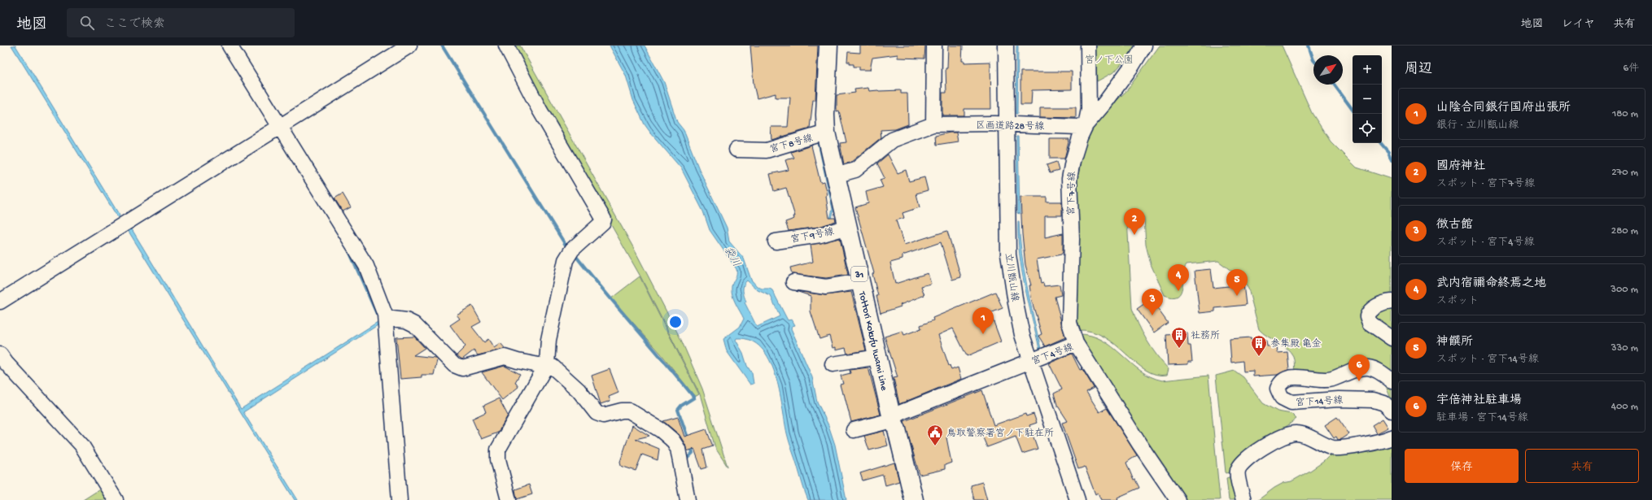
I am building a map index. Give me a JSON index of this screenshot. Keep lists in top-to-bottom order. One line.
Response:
{"streets":{"main road":["31","Tottori Kokufu Iwami Line"],"street":["区画道路28号線","宮下8号線","宮下7号線","宮下9号線","立川甑山線","宮下4号線","宮下14号線"]},"crossings":[["区画道路28号線","宮下7号線"],["区画道路28号線","立川甑山線"],["区画道路28号線","Tottori Kokufu Iwami Line"],["宮下8号線","Tottori Kokufu Iwami Line"],["宮下7号線","宮下4号線"],["宮下9号線","Tottori Kokufu Iwami Line"],["立川甑山線","宮下4号線"],["Tottori Kokufu Iwami Line","宮下4号線"]],"water":["袋川"],"parks":["宮ノ下公園"],"places":{"building":["社務所","参集殿 亀金"],"public building":["鳥取警察署宮ノ下駐在所"]},"north":"top right","page":{"header":"地図","search":"ここで検索","nav":["地図","レイヤ","共有"],"heading":["周辺","6件"],"map_buttons":["+","−"],"list":[{"mark":"1","name":"山陰合同銀行国府出張所","note":"銀行 · 立川甑山線","value":"180 m"},{"mark":"2","name":"國府神社","note":"スポット · 宮下7号線","value":"270 m"},{"mark":"3","name":"徴古館","note":"スポット · 宮下4号線","value":"280 m"},{"mark":"4","name":"武内宿禰命終焉之地","note":"スポット","value":"300 m"},{"mark":"5","name":"神饌所","note":"スポット · 宮下14号線","value":"330 m"},{"mark":"6","name":"宇倍神社駐車場","note":"駐車場 · 宮下14号線","value":"400 m"}],"pins":["2","4","5","3","1","6"],"buttons":["保存","共有"]}}
